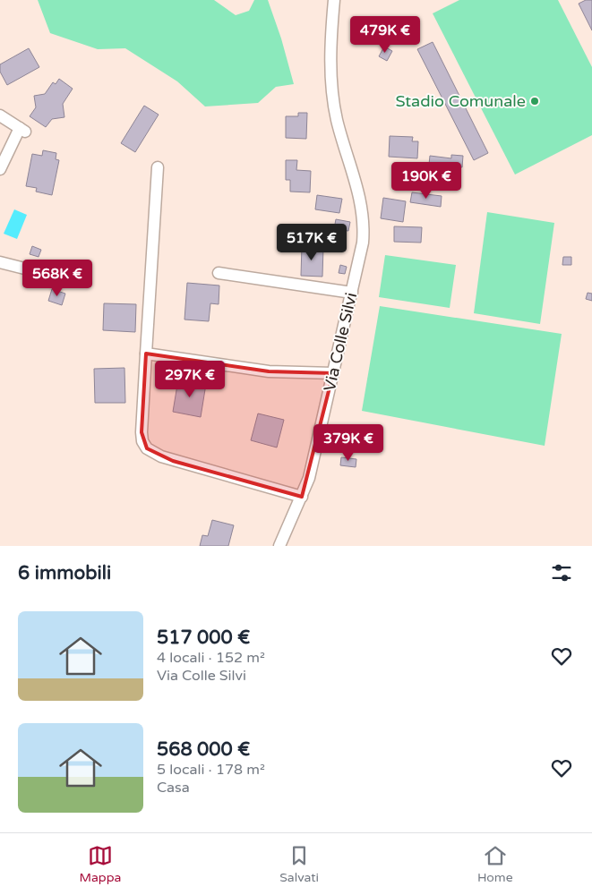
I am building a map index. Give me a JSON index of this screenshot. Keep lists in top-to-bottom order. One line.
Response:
{"streets":{"street":["Via Colle Silvi"]},"places":["Stadio Comunale"],"page":{"price":["479K €","190K €","517K €","568K €","297K €","379K €"],"heading":"6 immobili","list":[{"name":"517 000 €","note":"4 locali · 152 m² · Via Colle Silvi"},{"name":"568 000 €","note":"5 locali · 178 m² · Casa"}],"tabs":["Mappa","Salvati","Home"]}}
